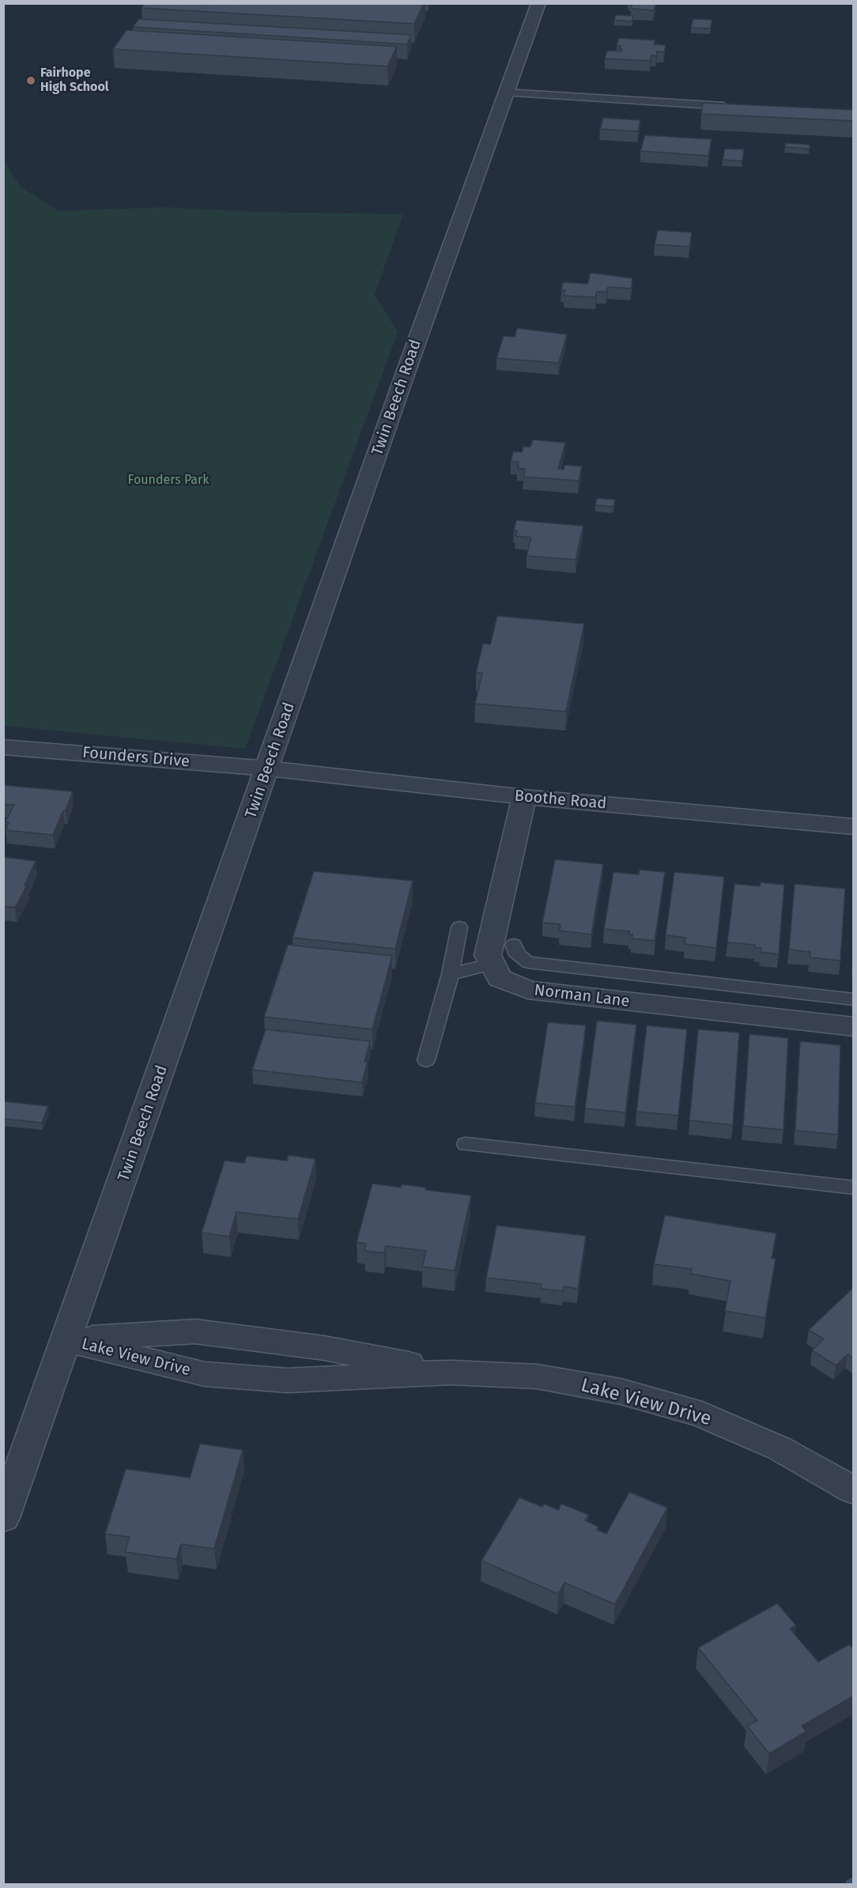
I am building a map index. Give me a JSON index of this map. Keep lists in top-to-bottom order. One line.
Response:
{"streets":{"street":["Twin Beech Road","Founders Drive","Boothe Road","Norman Lane","Lake View Drive"]},"crossings":[["Twin Beech Road","Founders Drive"],["Twin Beech Road","Boothe Road"],["Twin Beech Road","Lake View Drive"],["Founders Drive","Boothe Road"]],"parks":["Founders Park"],"places":["Fairhope High School"]}
